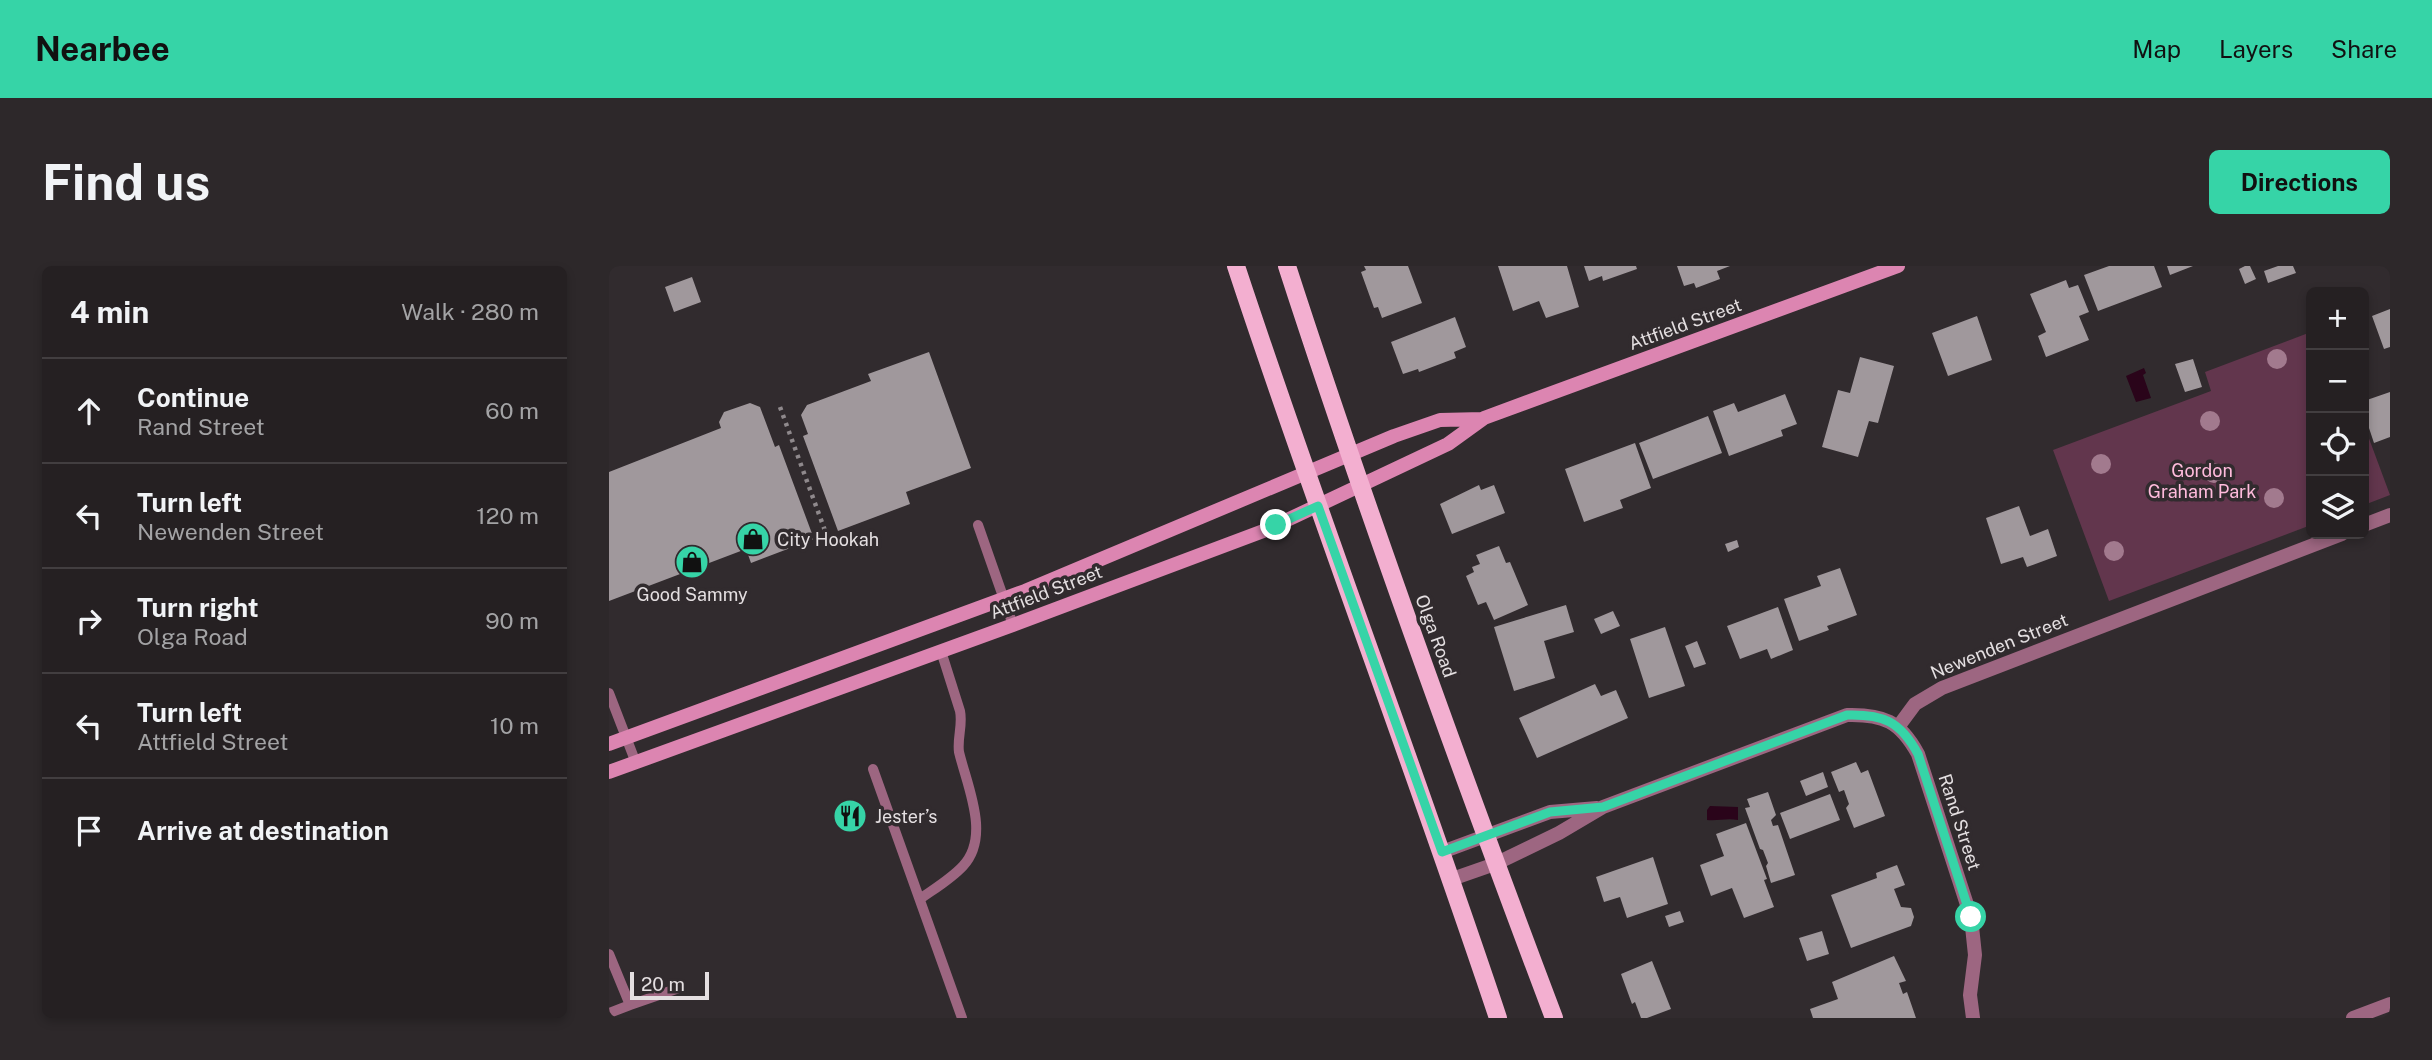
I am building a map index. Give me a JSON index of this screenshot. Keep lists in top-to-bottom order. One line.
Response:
{"streets":{"main road":["Olga Road"],"street":["Attfield Street","Newenden Street","Rand Street"]},"crossings":[["Attfield Street","Olga Road"],["Newenden Street","Rand Street"]],"parks":["Gordon Graham Park"],"places":{"shop":["City Hookah","Good Sammy"],"restaurant":["Jester’s"]},"scale_bar":"20 m","page":{"header":"Nearbee","nav":["Map","Layers","Share"],"buttons":"Directions","title":"Find us","heading":["4 min","Walk · 280 m"],"map_buttons":["+","−"],"list":[["Continue","Rand Street","60 m"],["Turn left","Newenden Street","120 m"],["Turn right","Olga Road","90 m"],["Turn left","Attfield Street","10 m"],"Arrive at destination"],"scale":"20 m"}}
